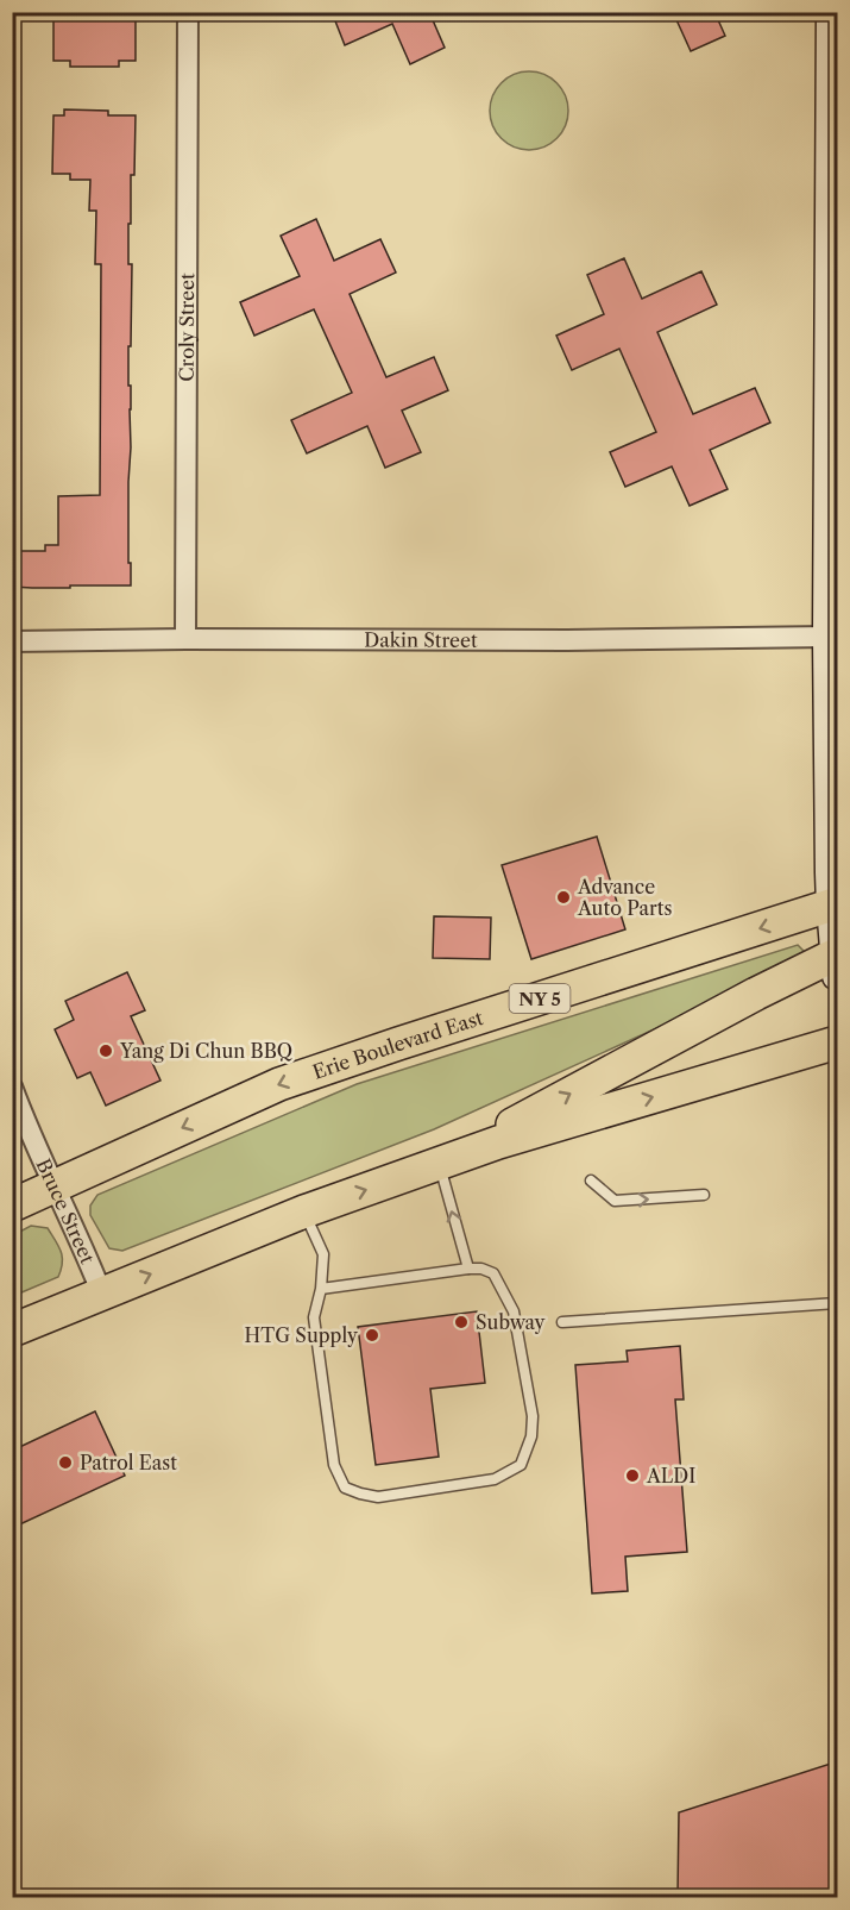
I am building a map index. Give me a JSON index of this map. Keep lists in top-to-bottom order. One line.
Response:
{"streets":{"main road":["NY 5","Erie Boulevard East"],"street":["Croly Street","Dakin Street","Bruce Street"]},"crossings":[["Croly Street","Dakin Street"],["Erie Boulevard East","Bruce Street"]],"places":["Advance Auto Parts","Yang Di Chun BBQ","Subway","HTG Supply","Patrol East","ALDI"]}
